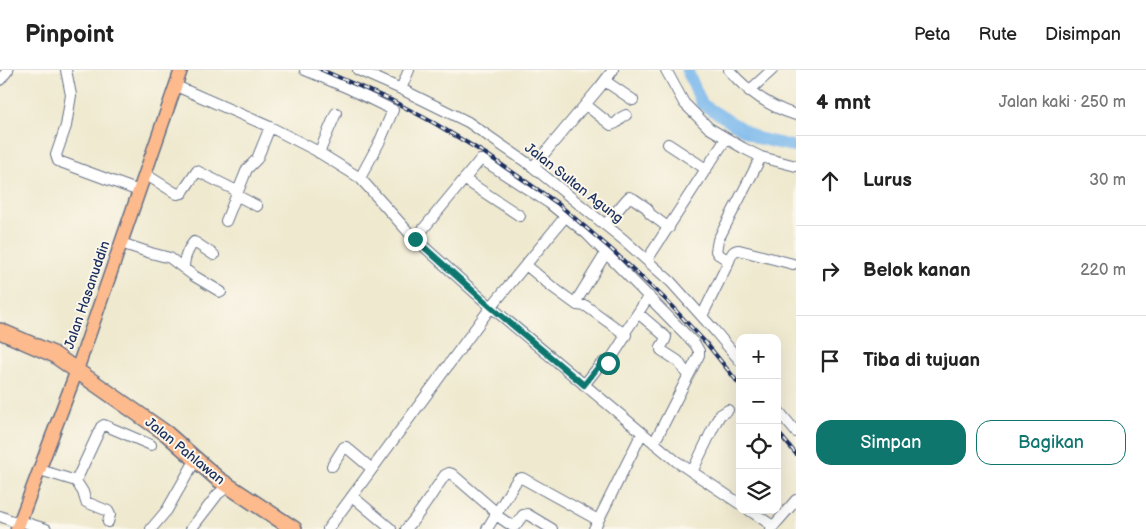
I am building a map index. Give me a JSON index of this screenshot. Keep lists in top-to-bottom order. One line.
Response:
{"streets":{"highway":["Jalan Pahlawan"],"main road":["Jalan Hasanuddin"],"street":["Jalan Sultan Agung"]},"crossings":[["Jalan Hasanuddin","Jalan Pahlawan"]],"page":{"header":"Pinpoint","nav":["Peta","Rute","Disimpan"],"heading":["4 mnt","Jalan kaki · 250 m"],"list":[["Lurus","30 m"],["Belok kanan","220 m"],"Tiba di tujuan"],"map_buttons":["+","−"],"buttons":["Simpan","Bagikan"]}}
